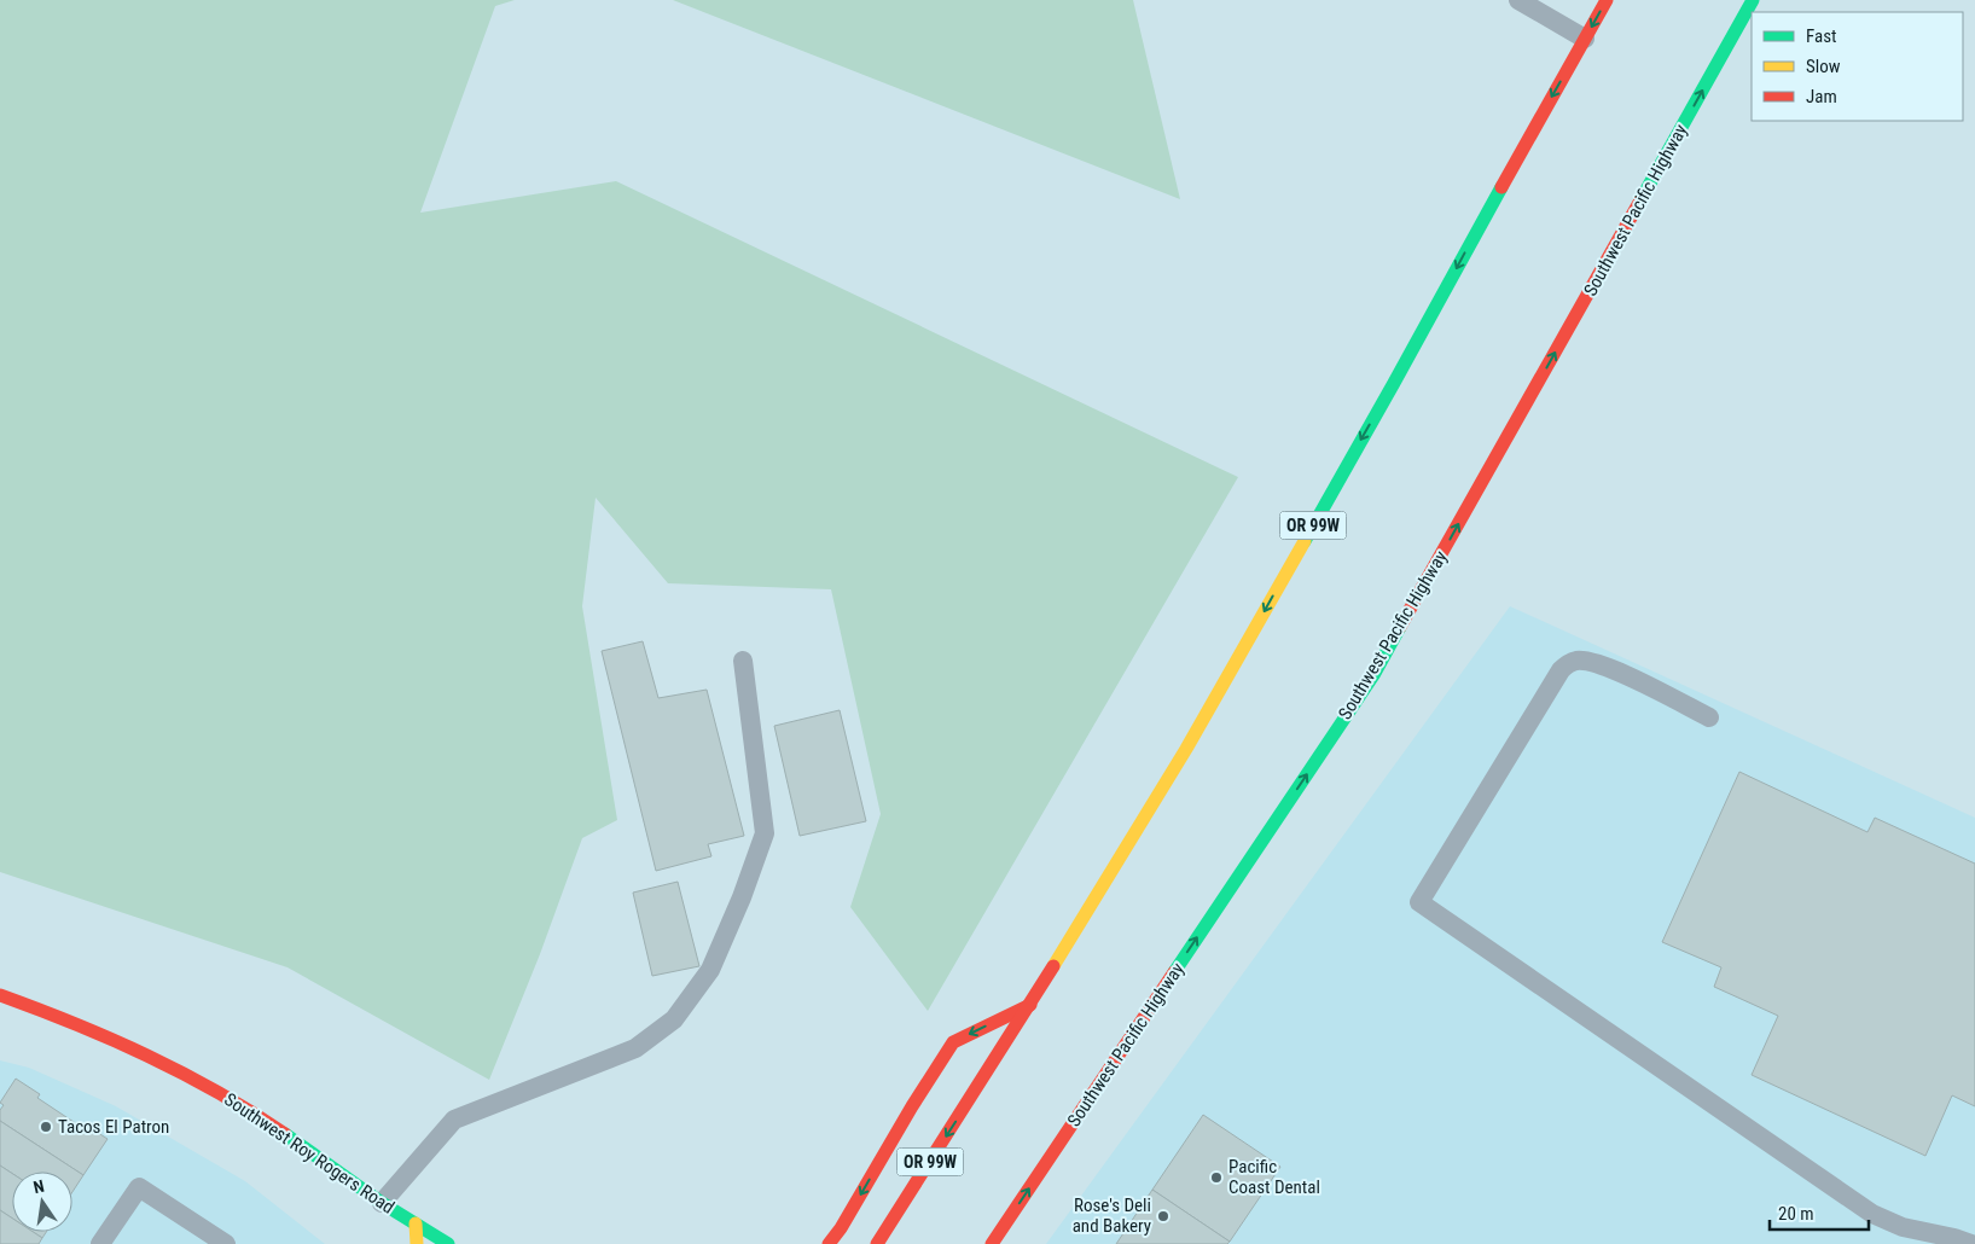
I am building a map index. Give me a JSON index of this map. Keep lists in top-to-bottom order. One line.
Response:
{"streets":{"main road":["Southwest Pacific Highway","OR 99W","Southwest Roy Rogers Road"]},"places":["Tacos El Patron","Pacific Coast Dental","Rose's Deli and Bakery"],"legend":["Fast","Slow","Jam"],"scale_bar":"20 m","north":"top"}
